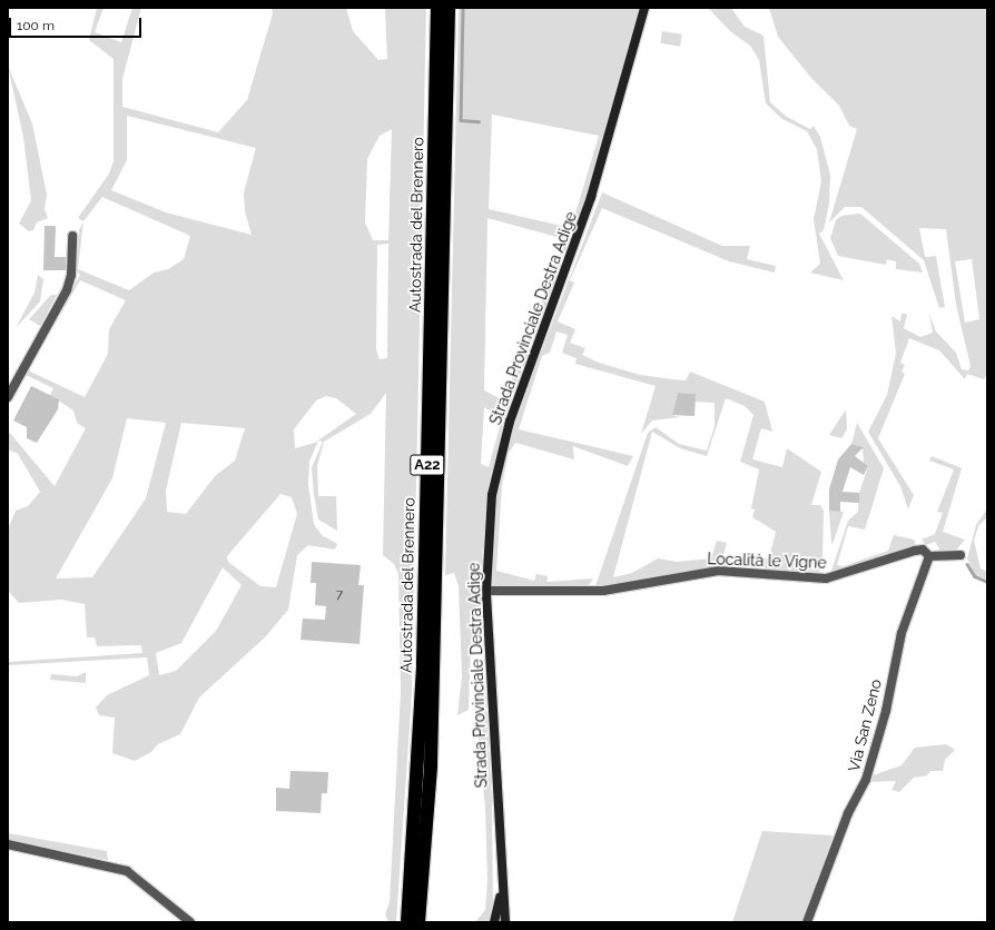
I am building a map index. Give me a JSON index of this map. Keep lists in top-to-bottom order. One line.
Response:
{"streets":{"highway":["Autostrada del Brennero","A22"],"main road":["Strada Provinciale Destra Adige"],"street":["Località le Vigne","Via San Zeno"]},"crossings":[["Strada Provinciale Destra Adige","Località le Vigne"],["Località le Vigne","Via San Zeno"]],"house_numbers":["7"],"scale_bar":"100 m"}
